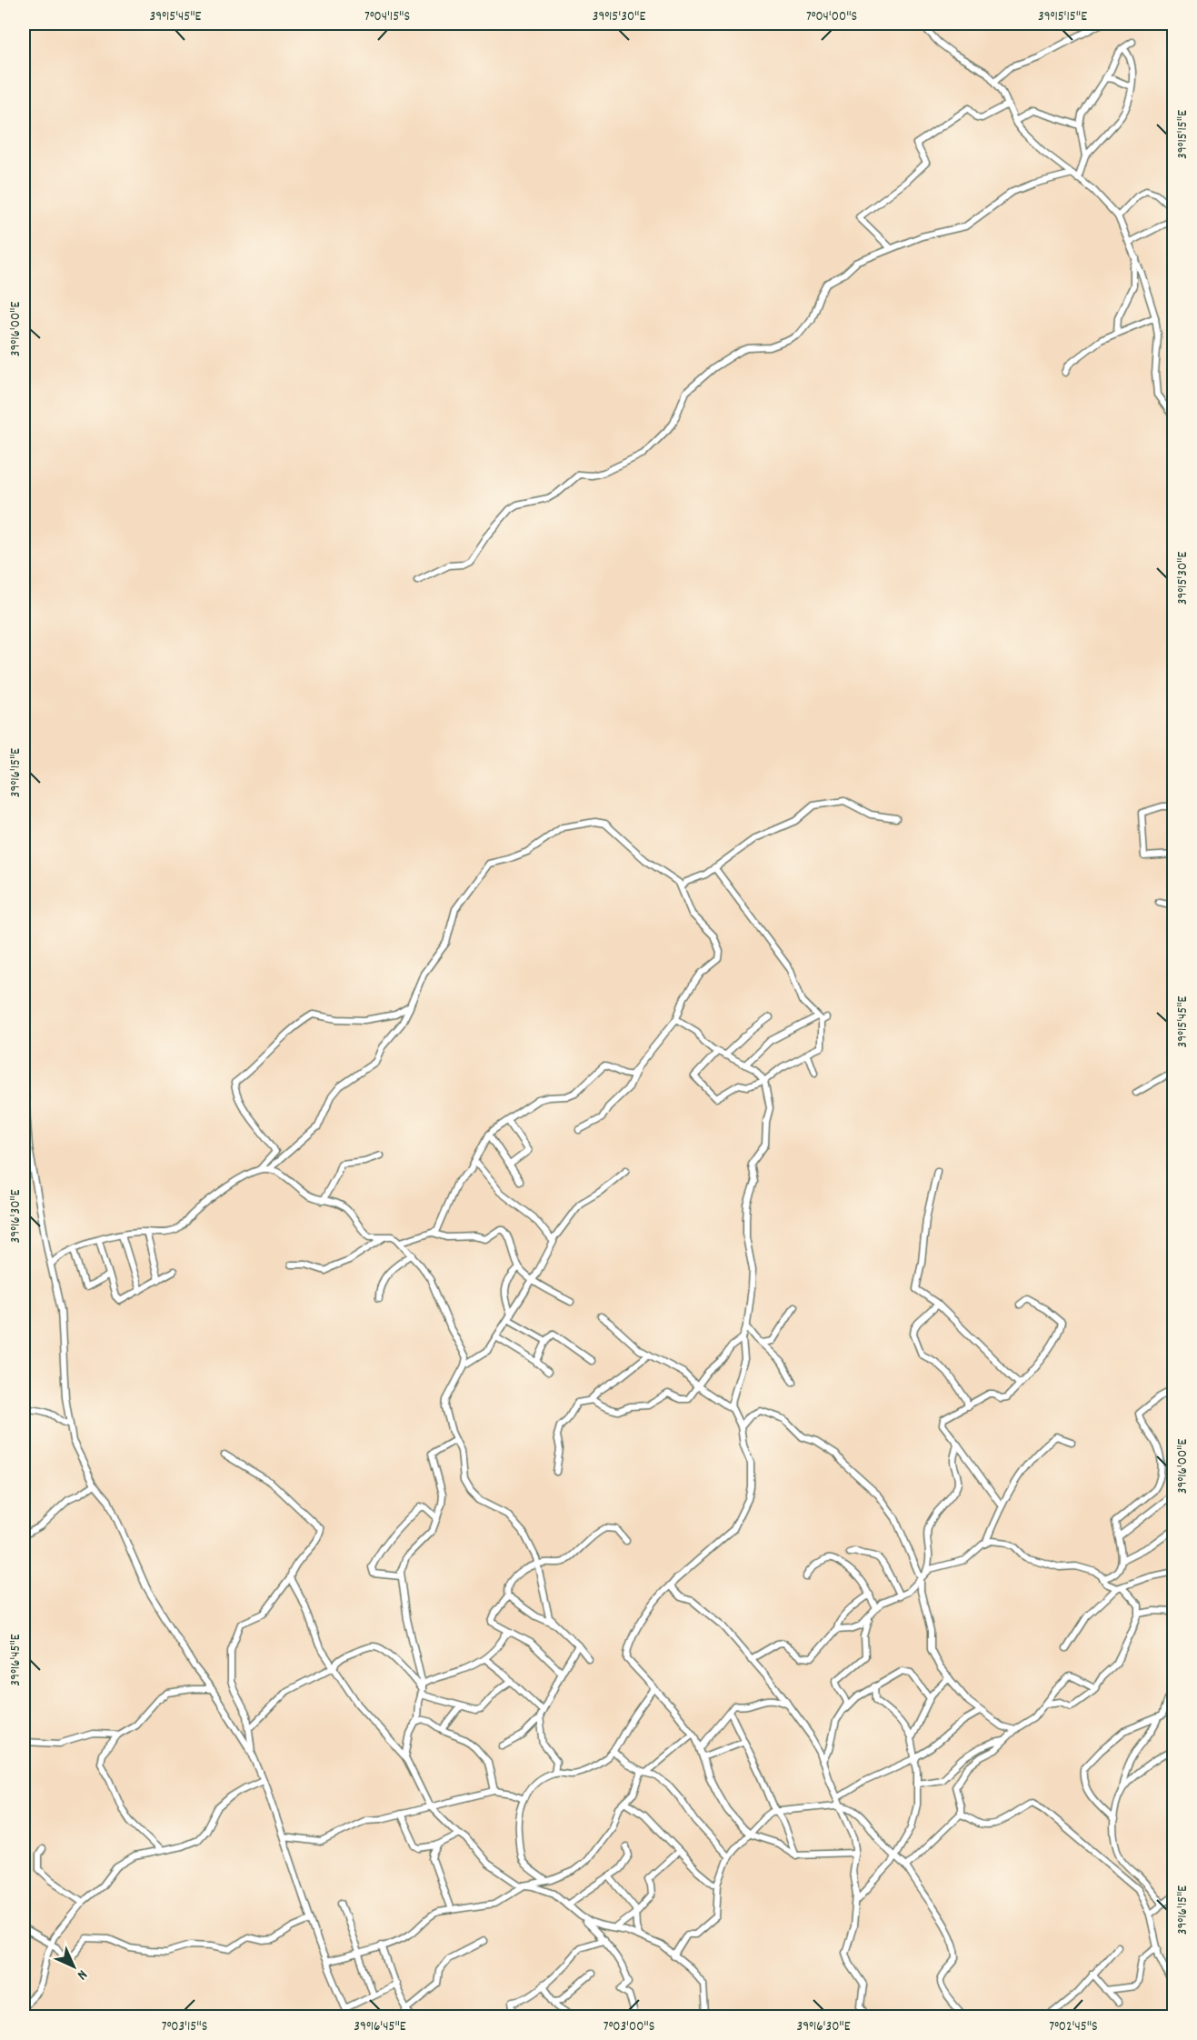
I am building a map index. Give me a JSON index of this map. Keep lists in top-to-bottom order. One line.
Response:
{"north":"bottom right","coordinates":["39°15'45\"E","7°04'15\"S","39°15'30\"E","7°04'00\"S","39°15'15\"E","39°16'00\"E","39°16'15\"E","39°16'30\"E","39°16'45\"E","7°03'15\"S","7°03'00\"S","7°02'45\"S"]}
